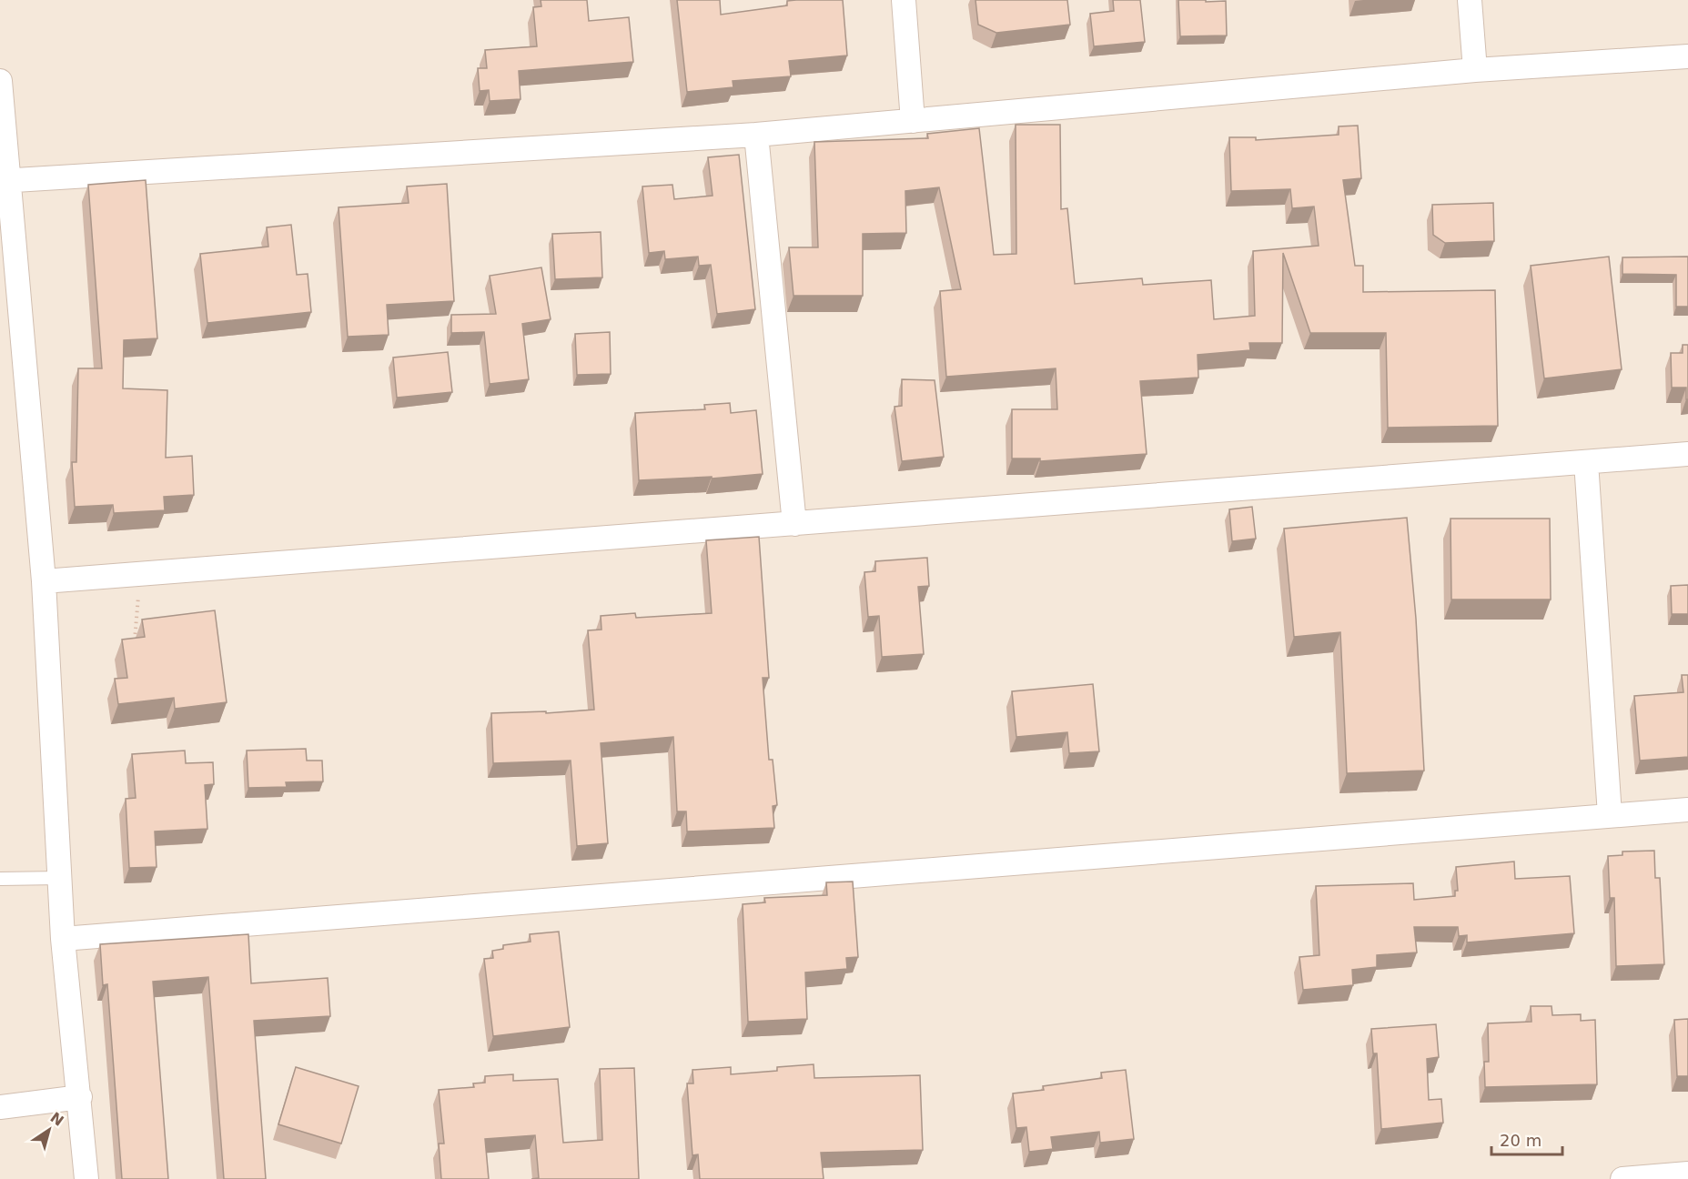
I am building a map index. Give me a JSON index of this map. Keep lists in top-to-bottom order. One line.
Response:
{"scale_bar":"20 m","north":"top right"}
